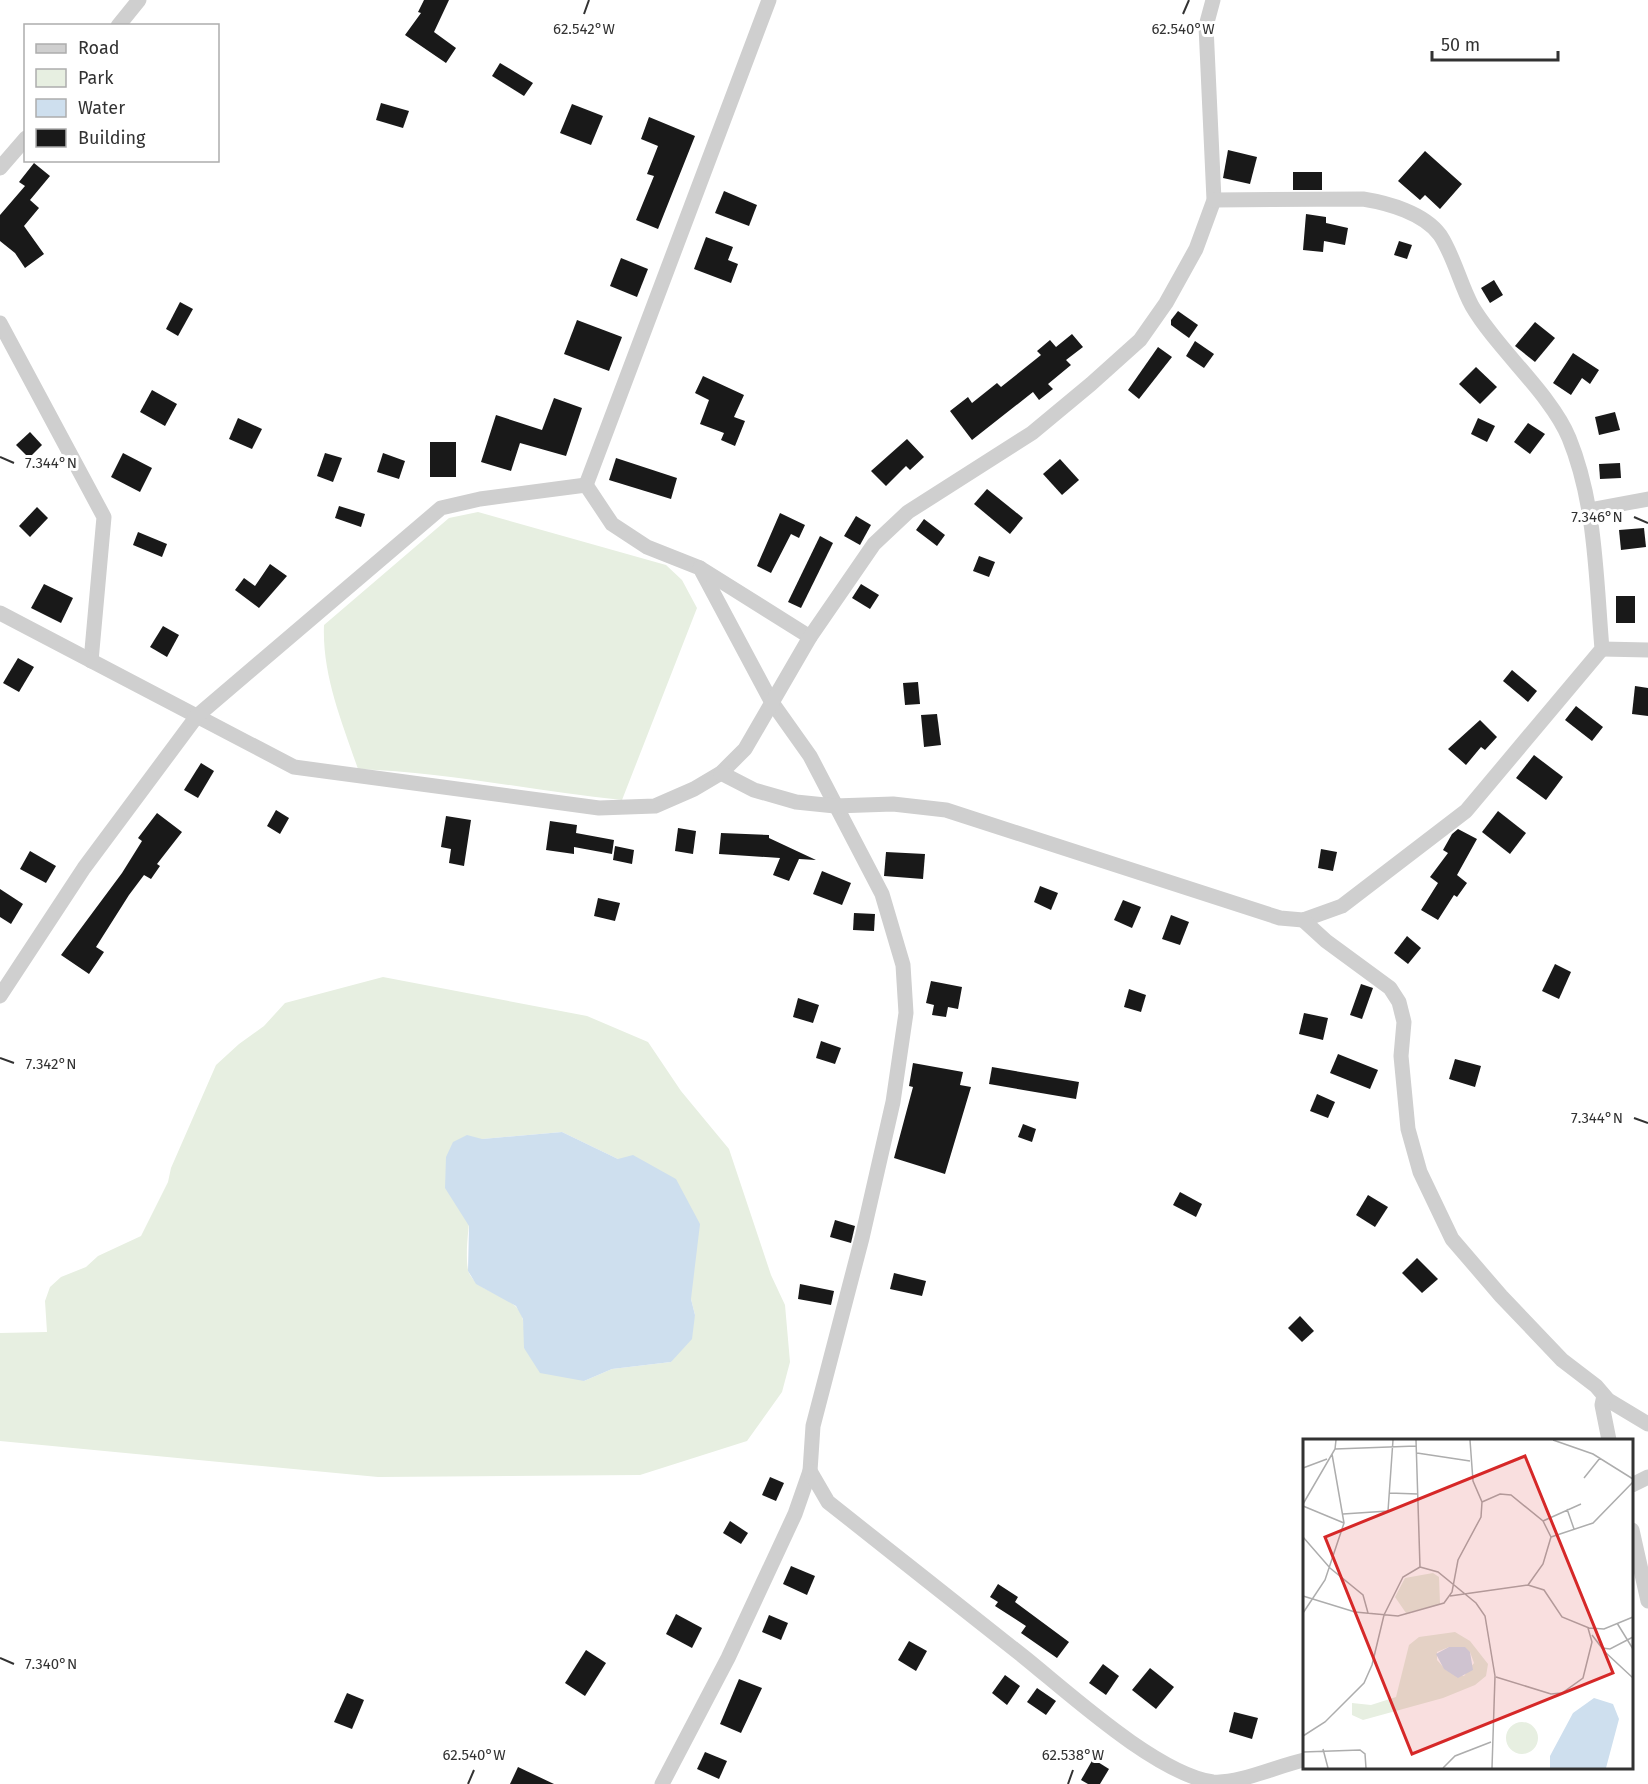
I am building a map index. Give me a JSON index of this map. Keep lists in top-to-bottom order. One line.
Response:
{"legend":["Road","Park","Water","Building"],"scale_bar":"50 m","coordinates":["62.540°W","62.542°W","7.344°N","7.346°N","7.342°N","7.340°N","62.538°W"]}
